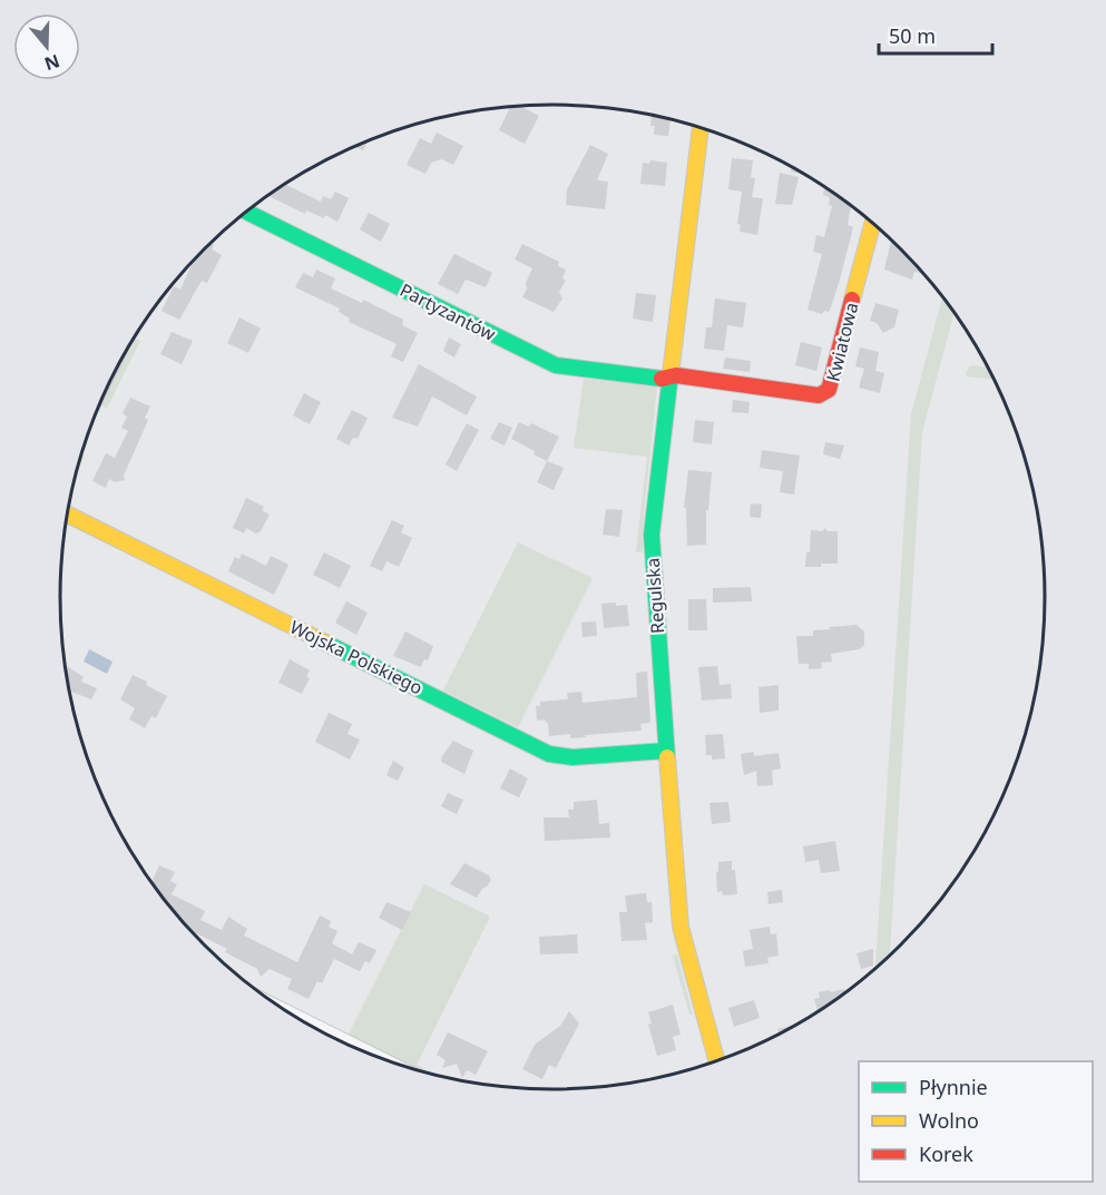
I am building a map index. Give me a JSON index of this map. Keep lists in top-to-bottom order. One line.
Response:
{"streets":{"street":["Partyzantów","Kwiatowa","Regulska","Wojska Polskiego"]},"crossings":[["Partyzantów","Kwiatowa"],["Partyzantów","Regulska"],["Kwiatowa","Regulska"],["Regulska","Wojska Polskiego"]],"legend":["Płynnie","Wolno","Korek"],"scale_bar":"50 m","north":"bottom"}
